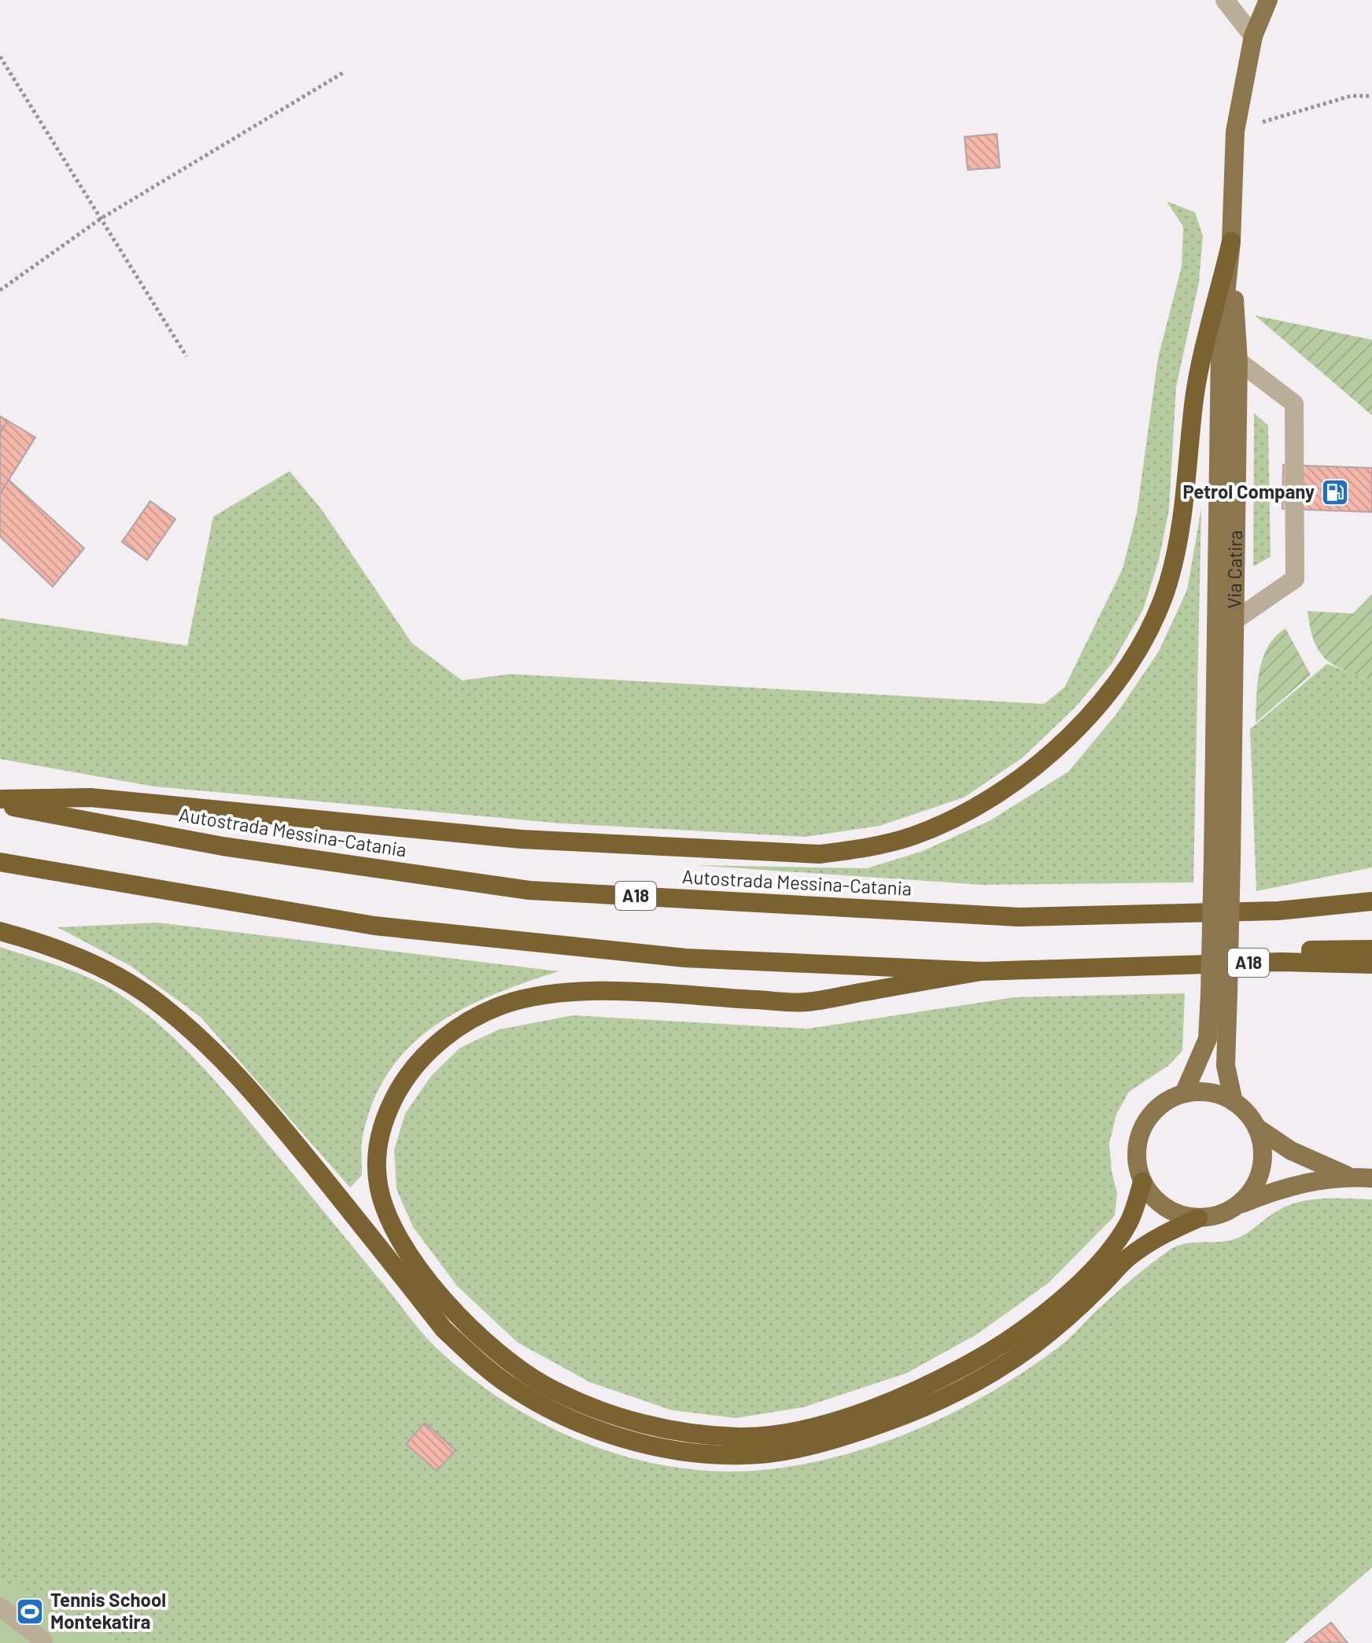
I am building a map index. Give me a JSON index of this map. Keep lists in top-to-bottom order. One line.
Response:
{"streets":{"highway":["Autostrada Messina-Catania","A18"],"main road":["Via Catira"]},"places":{"fuel station":["Petrol Company"],"sports":["Tennis School Montekatira"]}}
